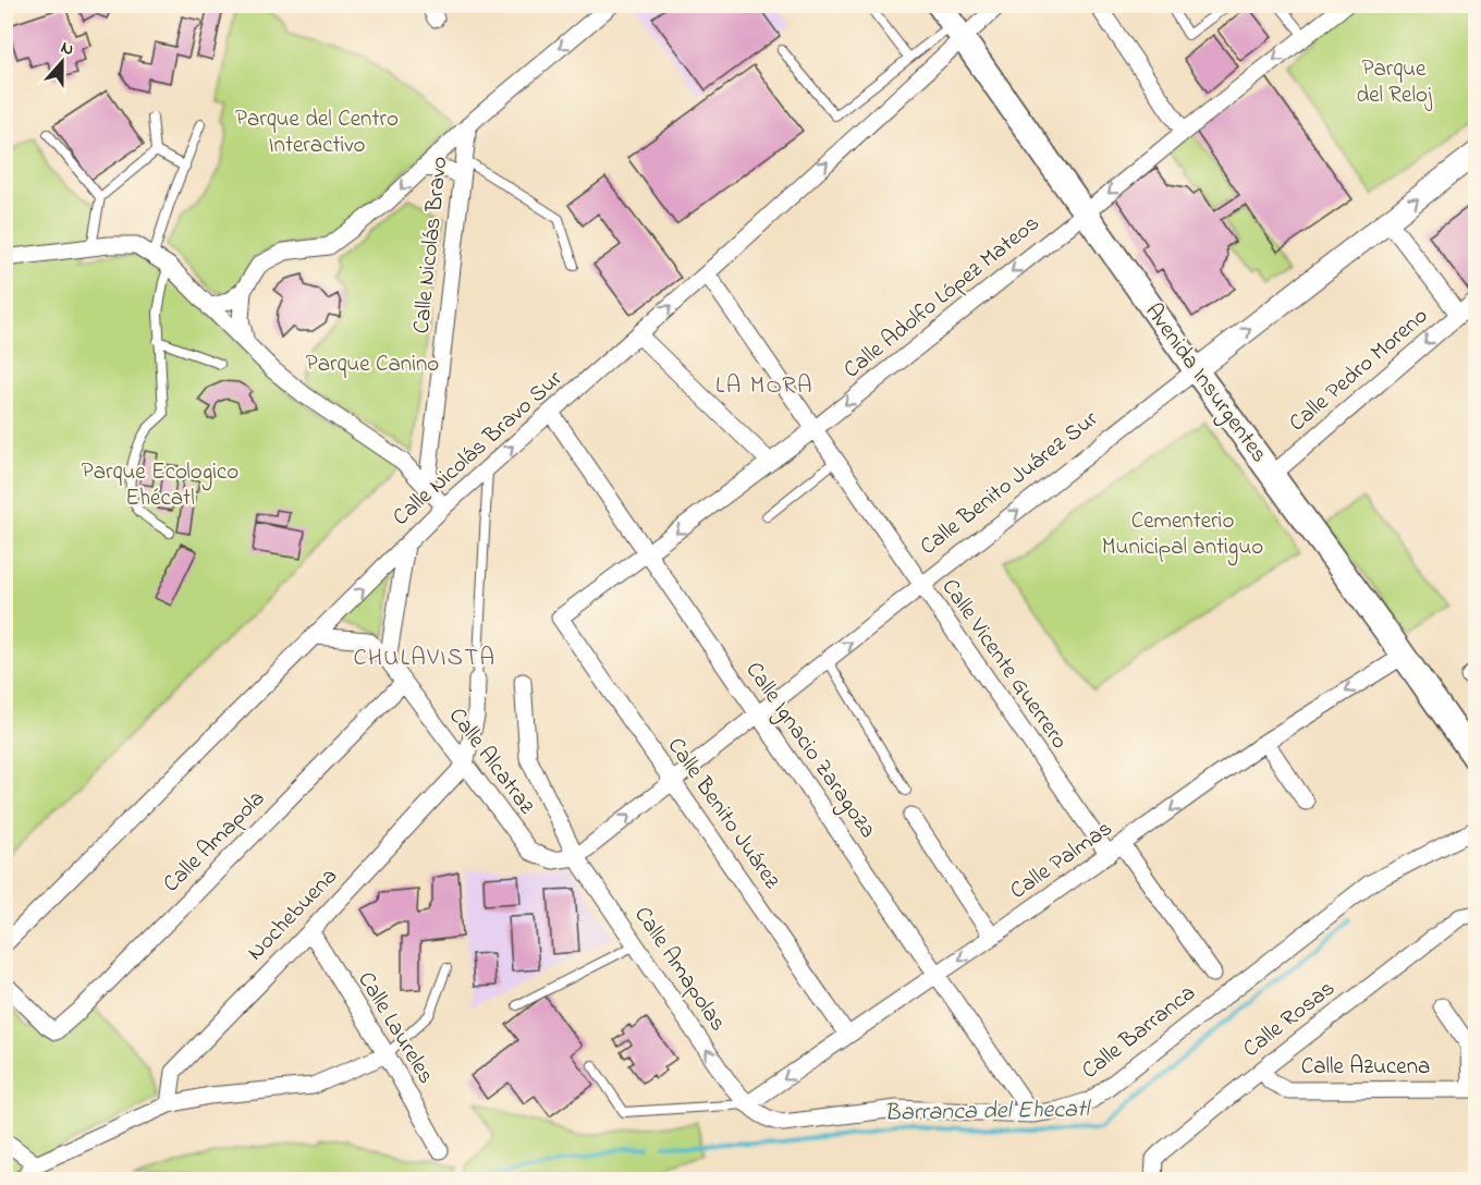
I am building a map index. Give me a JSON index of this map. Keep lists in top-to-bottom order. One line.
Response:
{"streets":{"main road":["Avenida Insurgentes"],"street":["Calle Nicolás Bravo","Calle Adolfo López Mateos","Calle Pedro Moreno","Calle Nicolás Bravo Sur","Calle Benito Juárez Sur","Calle Vicente Guerrero","Calle Ignacio Zaragoza","Calle Alcatraz","Calle Benito Juárez","Calle Amapola","Calle Palmas","Nochebuena","Calle Amapolas","Calle Rosas","Calle Laureles","Calle Barranca","Calle Azucena"]},"crossings":[["Calle Adolfo López Mateos","Avenida Insurgentes"],["Calle Adolfo López Mateos","Calle Vicente Guerrero"],["Calle Adolfo López Mateos","Calle Ignacio Zaragoza"],["Calle Adolfo López Mateos","Calle Benito Juárez"],["Calle Pedro Moreno","Avenida Insurgentes"],["Avenida Insurgentes","Calle Nicolás Bravo Sur"],["Avenida Insurgentes","Calle Benito Juárez Sur"],["Avenida Insurgentes","Calle Palmas"],["Calle Nicolás Bravo Sur","Calle Vicente Guerrero"],["Calle Nicolás Bravo Sur","Calle Ignacio Zaragoza"],["Calle Nicolás Bravo Sur","Calle Alcatraz"],["Calle Benito Juárez Sur","Calle Vicente Guerrero"],["Calle Benito Juárez Sur","Calle Ignacio Zaragoza"],["Calle Benito Juárez Sur","Calle Alcatraz"],["Calle Benito Juárez Sur","Calle Benito Juárez"],["Calle Benito Juárez Sur","Calle Amapolas"],["Calle Vicente Guerrero","Calle Palmas"],["Calle Ignacio Zaragoza","Calle Palmas"],["Calle Ignacio Zaragoza","Calle Barranca"],["Calle Alcatraz","Calle Amapola"],["Calle Alcatraz","Nochebuena"],["Calle Alcatraz","Calle Amapolas"],["Calle Benito Juárez","Calle Palmas"],["Calle Palmas","Calle Amapolas"],["Calle Palmas","Calle Barranca"],["Nochebuena","Calle Laureles"],["Calle Amapolas","Calle Barranca"],["Calle Rosas","Calle Azucena"]],"one_way":["Calle Adolfo López Mateos","Calle Pedro Moreno","Calle Nicolás Bravo Sur","Calle Benito Juárez Sur","Calle Palmas","Calle Amapolas"],"districts":["LA MORA","CHULAVISTA"],"water":["Barranca del Ehecatl"],"parks":["Parque del Reloj","Parque del Centro Interactivo","Parque Canino","Parque Ecologico Ehécatl","Cementerio Municipal antiguo"],"north":"top"}
